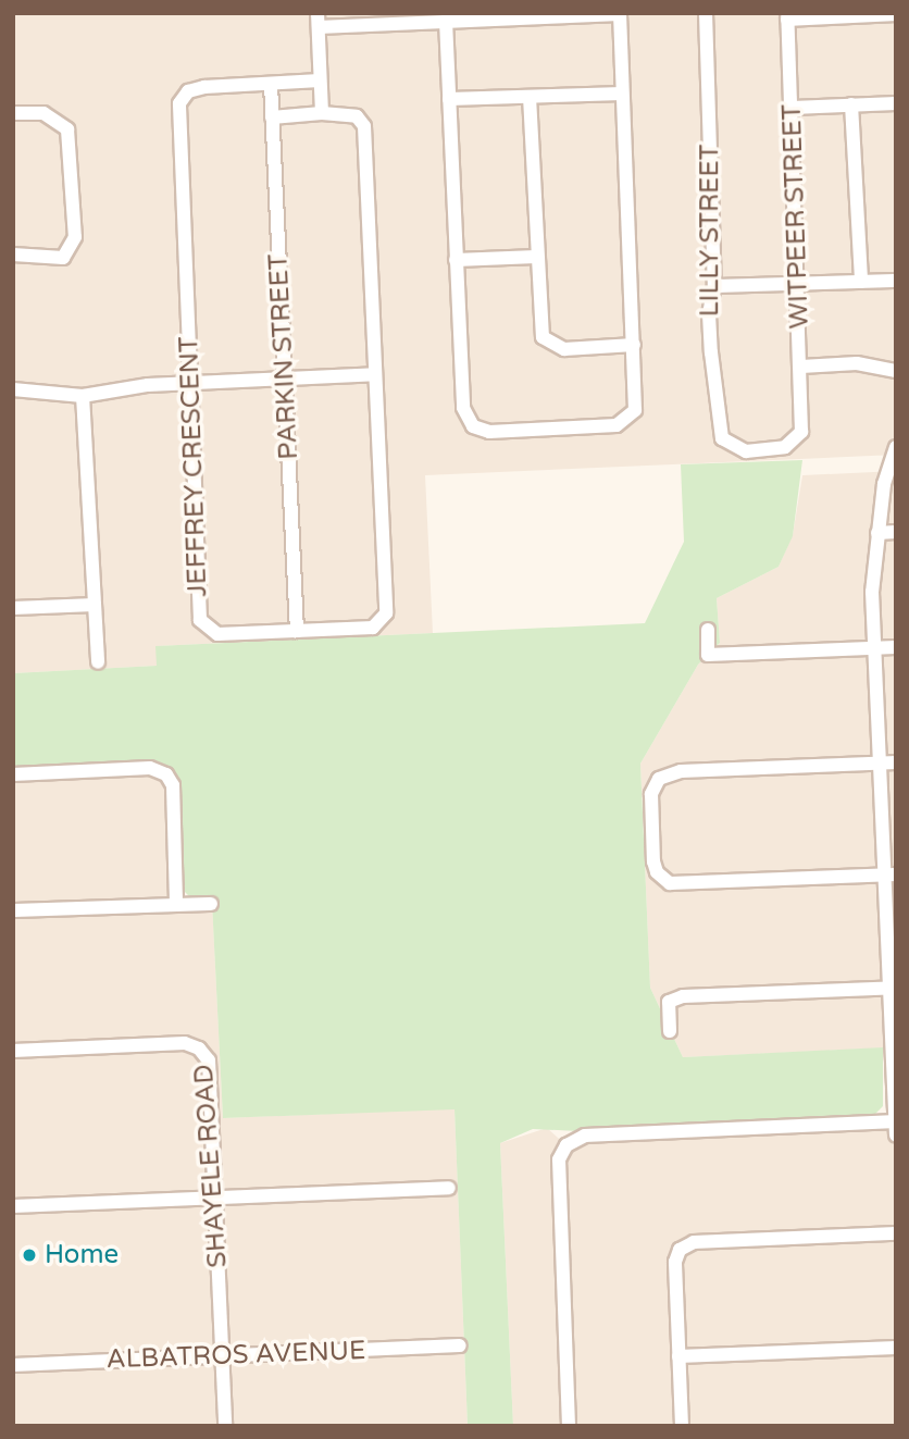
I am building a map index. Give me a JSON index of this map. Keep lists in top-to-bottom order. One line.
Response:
{"streets":{"street":["WITPEER STREET","LILLY STREET","PARKIN STREET","JEFFREY CRESCENT","SHAYELE ROAD","ALBATROS AVENUE"]},"crossings":[["WITPEER STREET","LILLY STREET"],["PARKIN STREET","JEFFREY CRESCENT"],["SHAYELE ROAD","ALBATROS AVENUE"]],"places":["Home"]}
